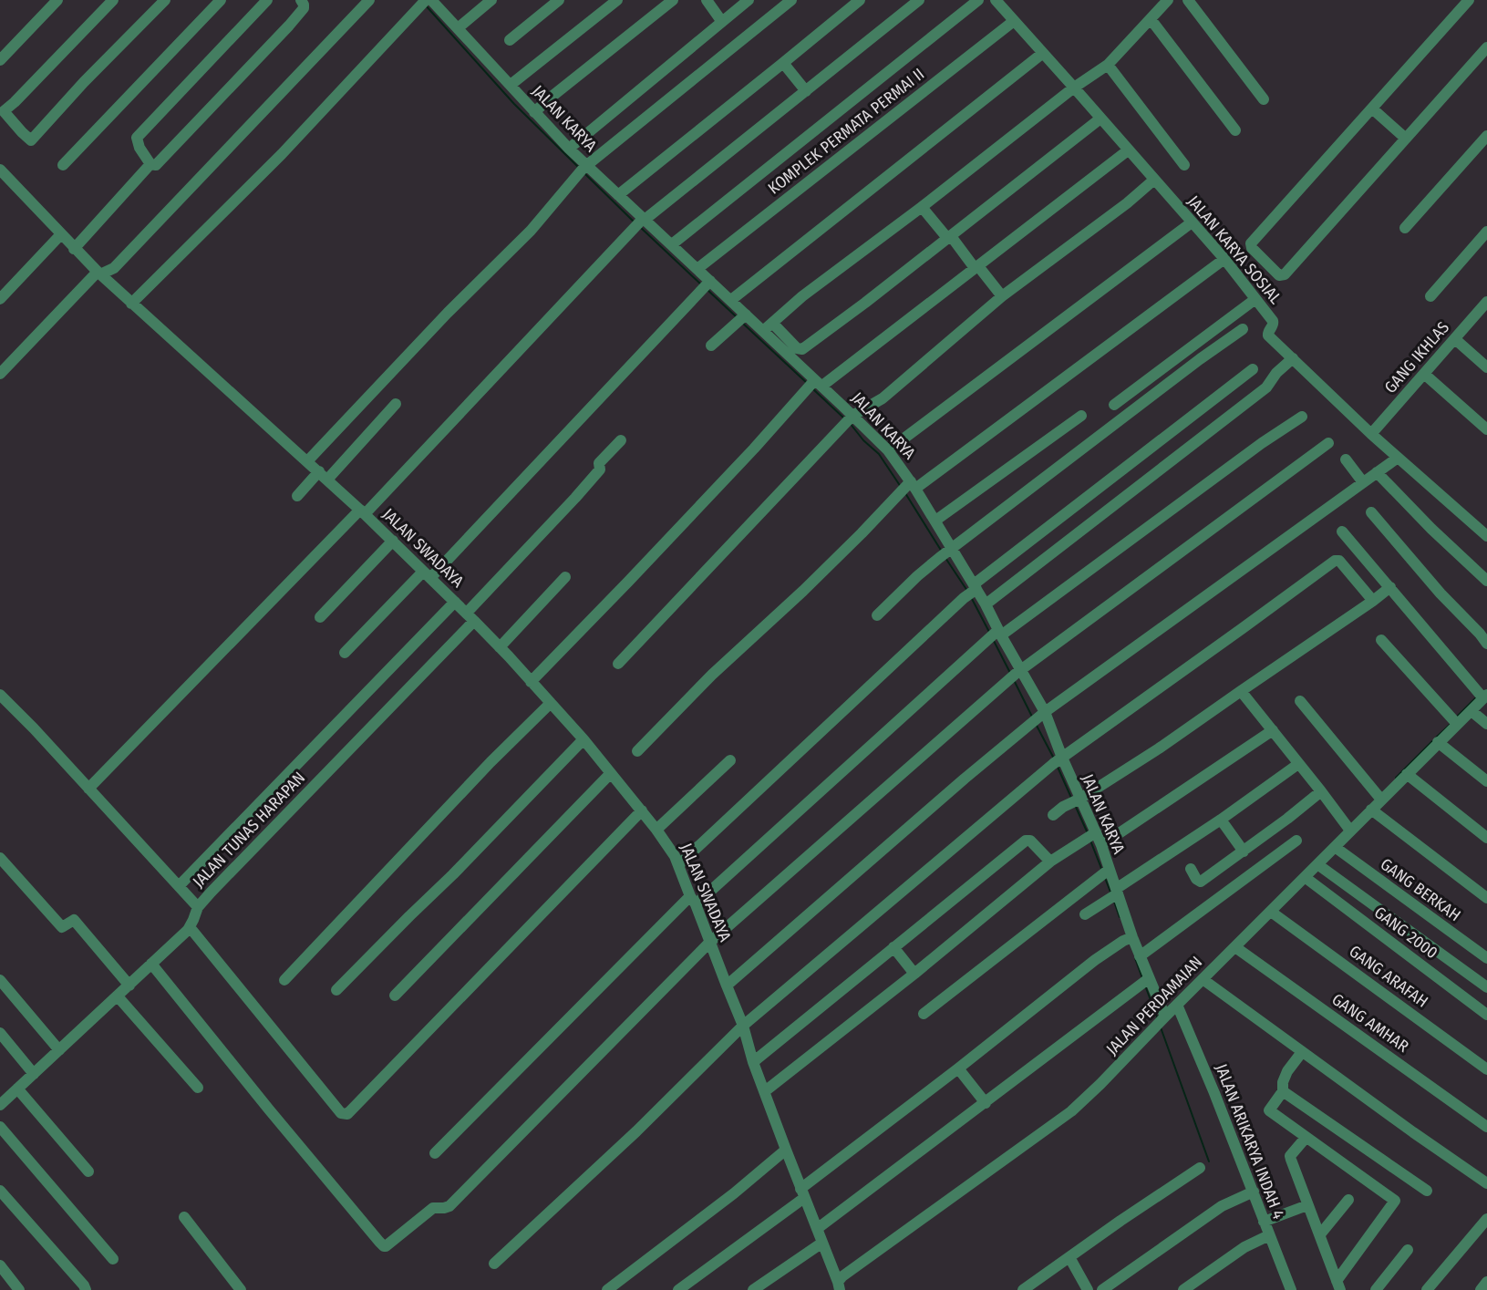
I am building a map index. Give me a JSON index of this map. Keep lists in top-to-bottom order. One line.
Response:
{"streets":{"street":["JALAN KARYA","KOMPLEK PERMATA PERMAI II","JALAN KARYA SOSIAL","GANG IKHLAS","JALAN SWADAYA","JALAN TUNAS HARAPAN","GANG BERKAH","GANG 2000","GANG ARAFAH","JALAN PERDAMAIAN","GANG AMHAR","JALAN ARIKARYA INDAH 4"]},"crossings":[["JALAN KARYA","KOMPLEK PERMATA PERMAI II"],["JALAN KARYA","JALAN PERDAMAIAN"],["KOMPLEK PERMATA PERMAI II","JALAN KARYA SOSIAL"],["JALAN KARYA SOSIAL","GANG IKHLAS"],["JALAN SWADAYA","JALAN TUNAS HARAPAN"],["JALAN SWADAYA","JALAN PERDAMAIAN"],["GANG BERKAH","JALAN PERDAMAIAN"],["GANG 2000","JALAN PERDAMAIAN"],["GANG ARAFAH","JALAN PERDAMAIAN"],["JALAN PERDAMAIAN","GANG AMHAR"],["JALAN PERDAMAIAN","JALAN ARIKARYA INDAH 4"]]}
